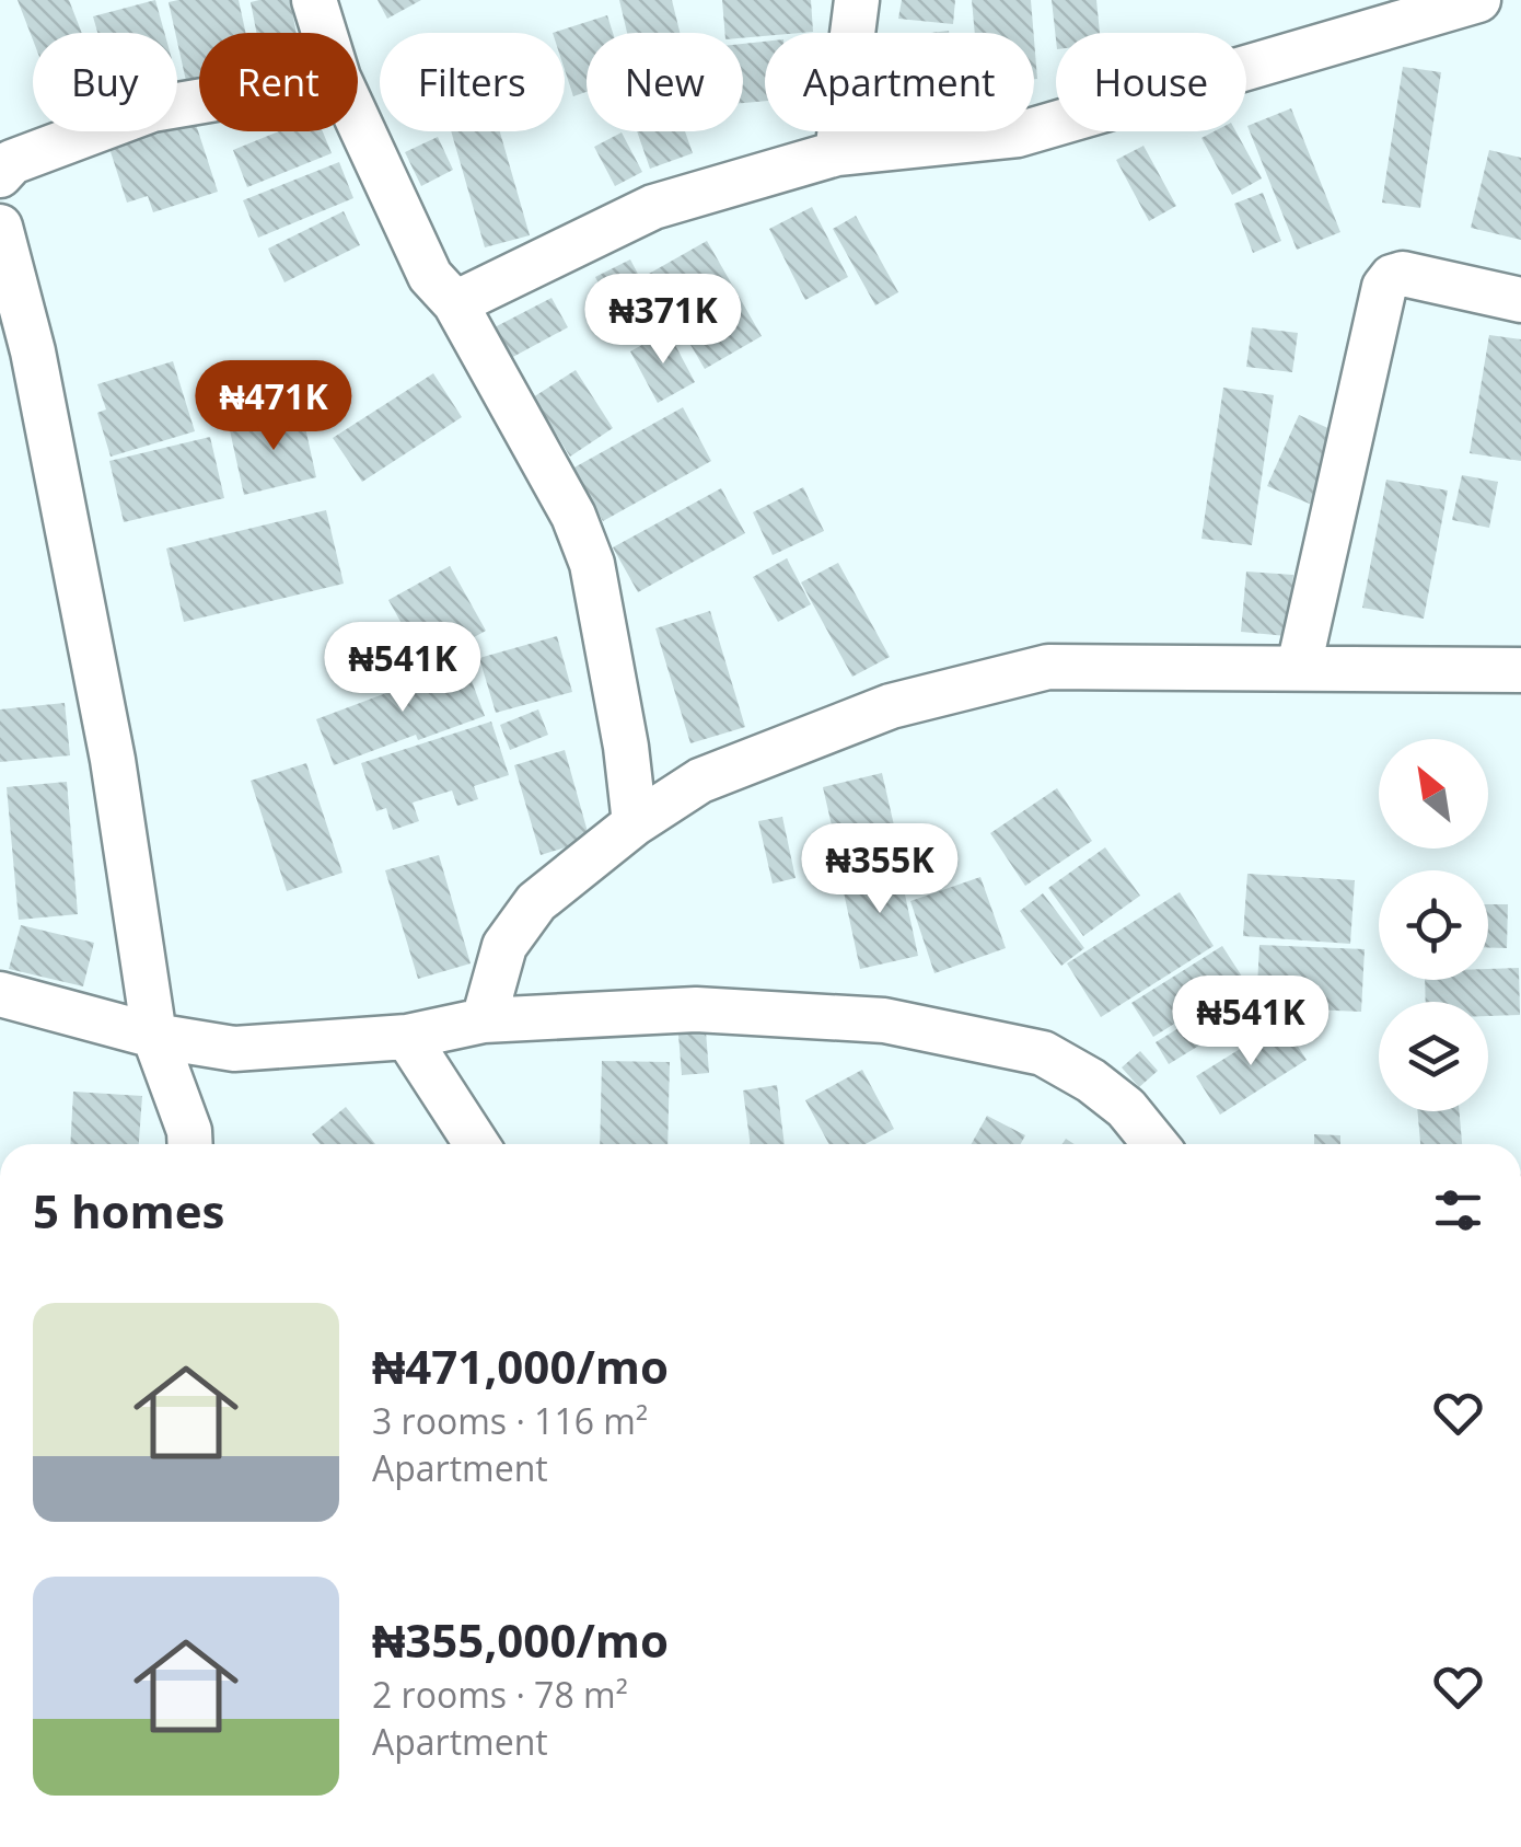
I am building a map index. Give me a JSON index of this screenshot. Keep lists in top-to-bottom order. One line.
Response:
{"north":"top left","page":{"chip":["Buy","Rent","Filters","New","Apartment","House"],"price":["₦371K","₦471K","₦541K","₦355K","₦541K"],"heading":"5 homes","list":[{"name":"₦471,000/mo","note":"3 rooms · 116 m² · Apartment"},{"name":"₦355,000/mo","note":"2 rooms · 78 m² · Apartment"}]}}
